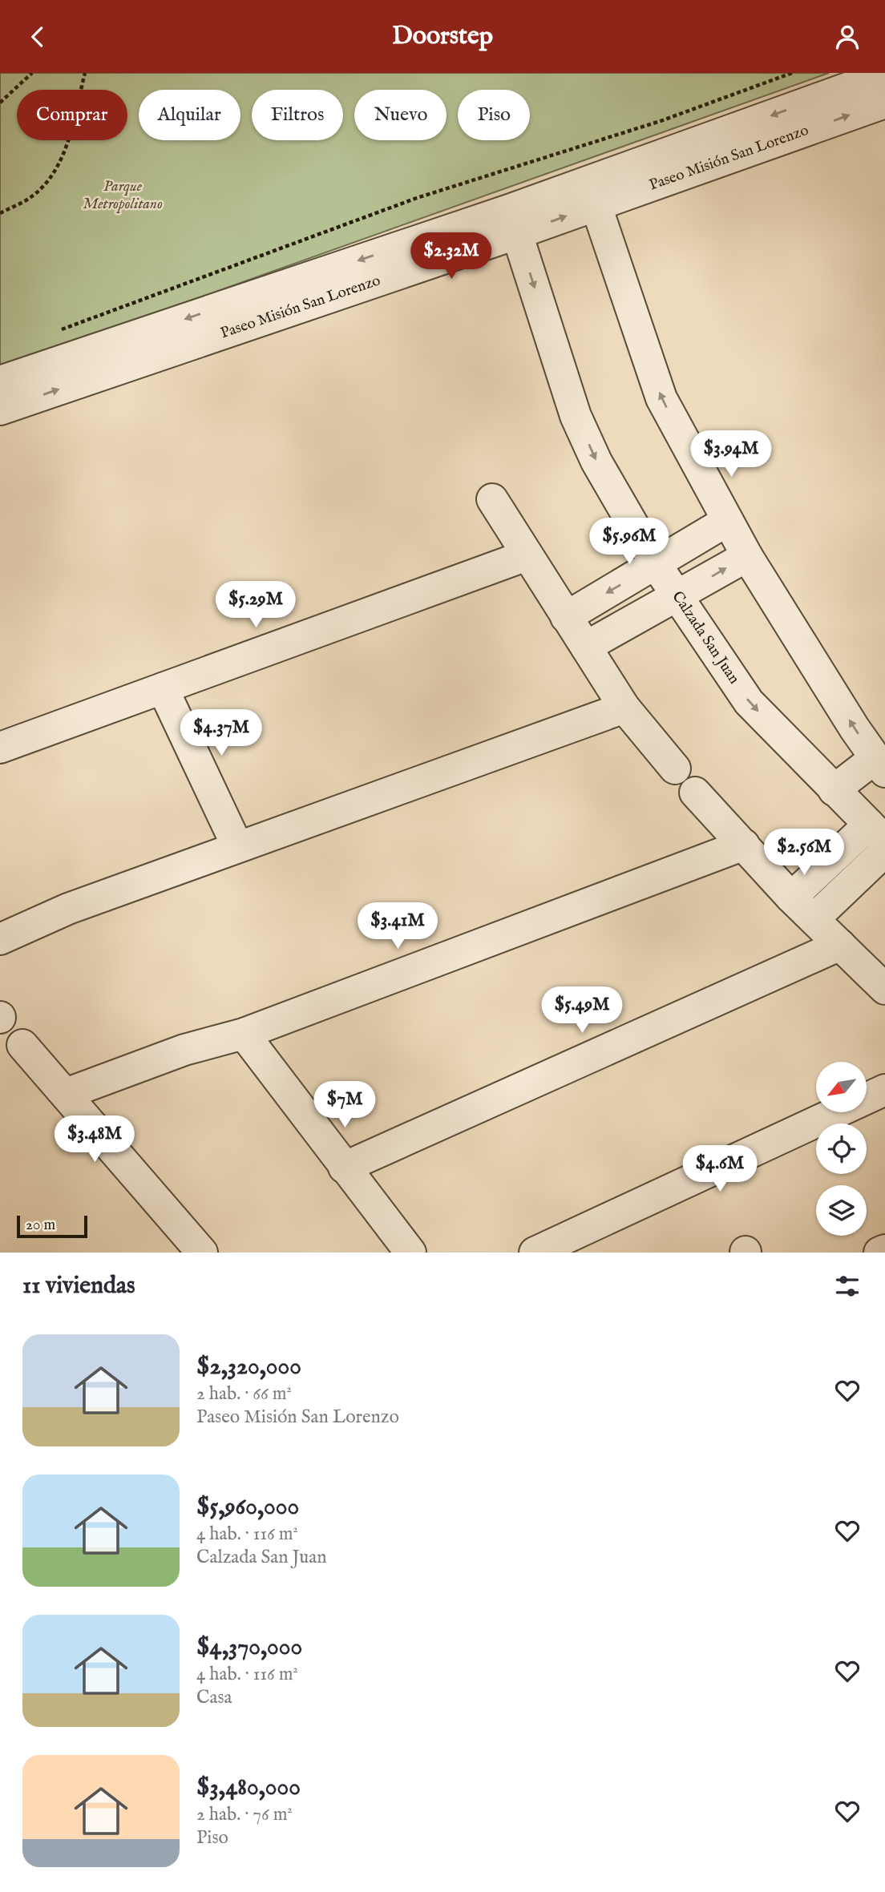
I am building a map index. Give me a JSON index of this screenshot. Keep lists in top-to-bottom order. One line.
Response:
{"streets":{"street":["Paseo Misión San Lorenzo","Calzada San Juan"]},"crossings":[["Paseo Misión San Lorenzo","Calzada San Juan"]],"parks":["Parque Metropolitano"],"scale_bar":"20 m","north":"bottom left","page":{"header":"Doorstep","chip":["Comprar","Alquilar","Filtros","Nuevo","Piso"],"price":["$2.32M","$3.94M","$5.96M","$5.29M","$4.37M","$2.56M","$3.41M","$5.49M","$7M","$3.48M","$4.6M"],"scale":"20 m","heading":"11 viviendas","list":[{"name":"$2,320,000","note":"2 hab. · 66 m² · Paseo Misión San Lorenzo"},{"name":"$5,960,000","note":"4 hab. · 116 m² · Calzada San Juan"},{"name":"$4,370,000","note":"4 hab. · 116 m² · Casa"},{"name":"$3,480,000","note":"2 hab. · 76 m² · Piso"}]}}
